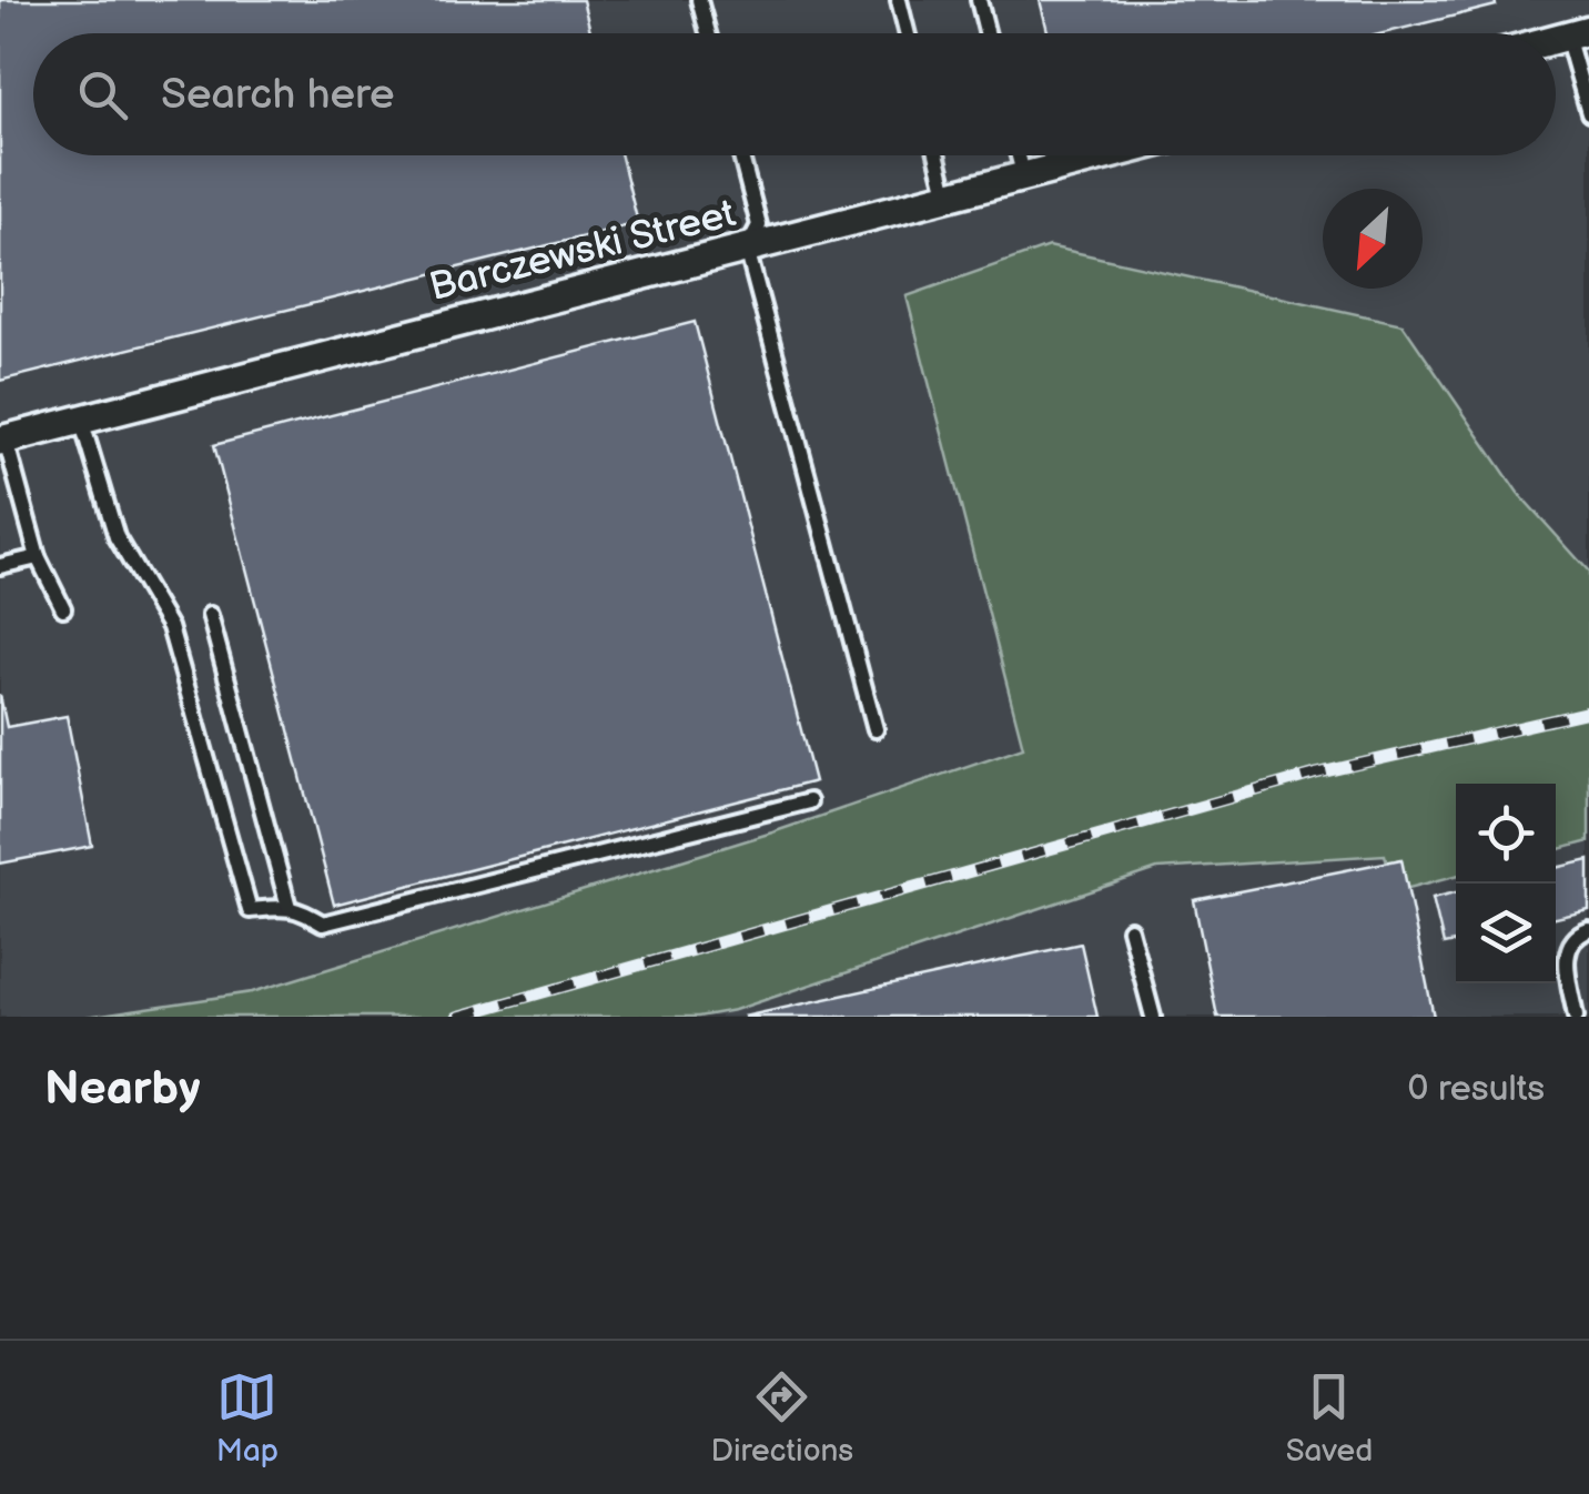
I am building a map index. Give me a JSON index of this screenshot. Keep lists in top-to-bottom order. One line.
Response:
{"streets":{"street":["Barczewski Street"]},"north":"bottom left","page":{"search":"Search here","heading":["Nearby","0 results"],"nav":["Map","Directions","Saved"]}}
